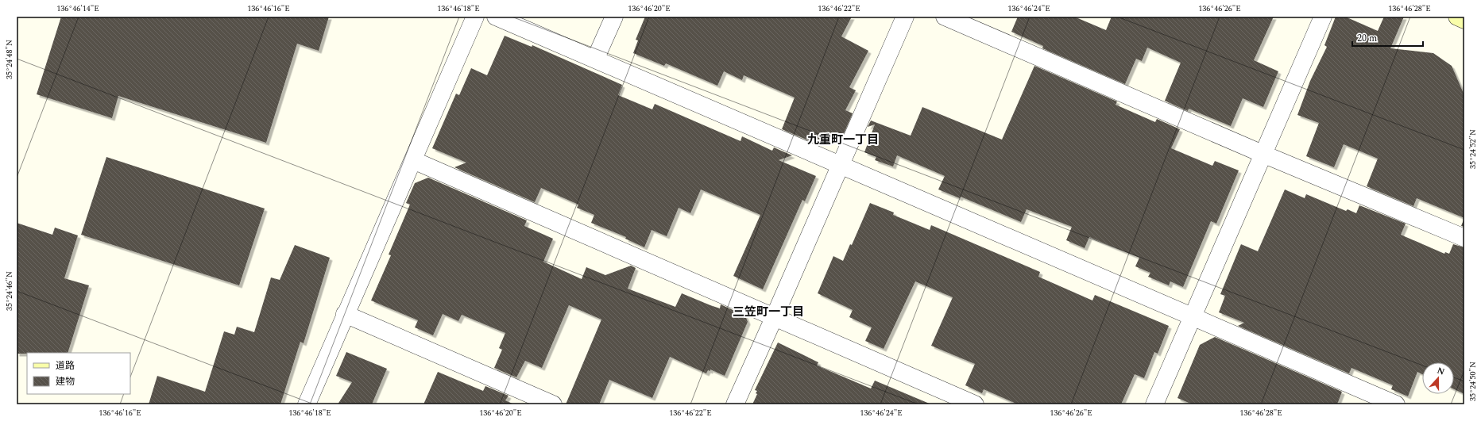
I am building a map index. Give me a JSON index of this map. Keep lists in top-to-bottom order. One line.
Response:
{"districts":["九重町一丁目","三笠町一丁目"],"legend":["道路","建物"],"scale_bar":"20 m","north":"top","coordinates":["136°46'14\"E","136°46'16\"E","136°46'18\"E","136°46'20\"E","136°46'22\"E","136°46'24\"E","136°46'26\"E","136°46'28\"E","35°24'48\"N","35°24'52\"N","35°24'46\"N","35°24'50\"N"]}
